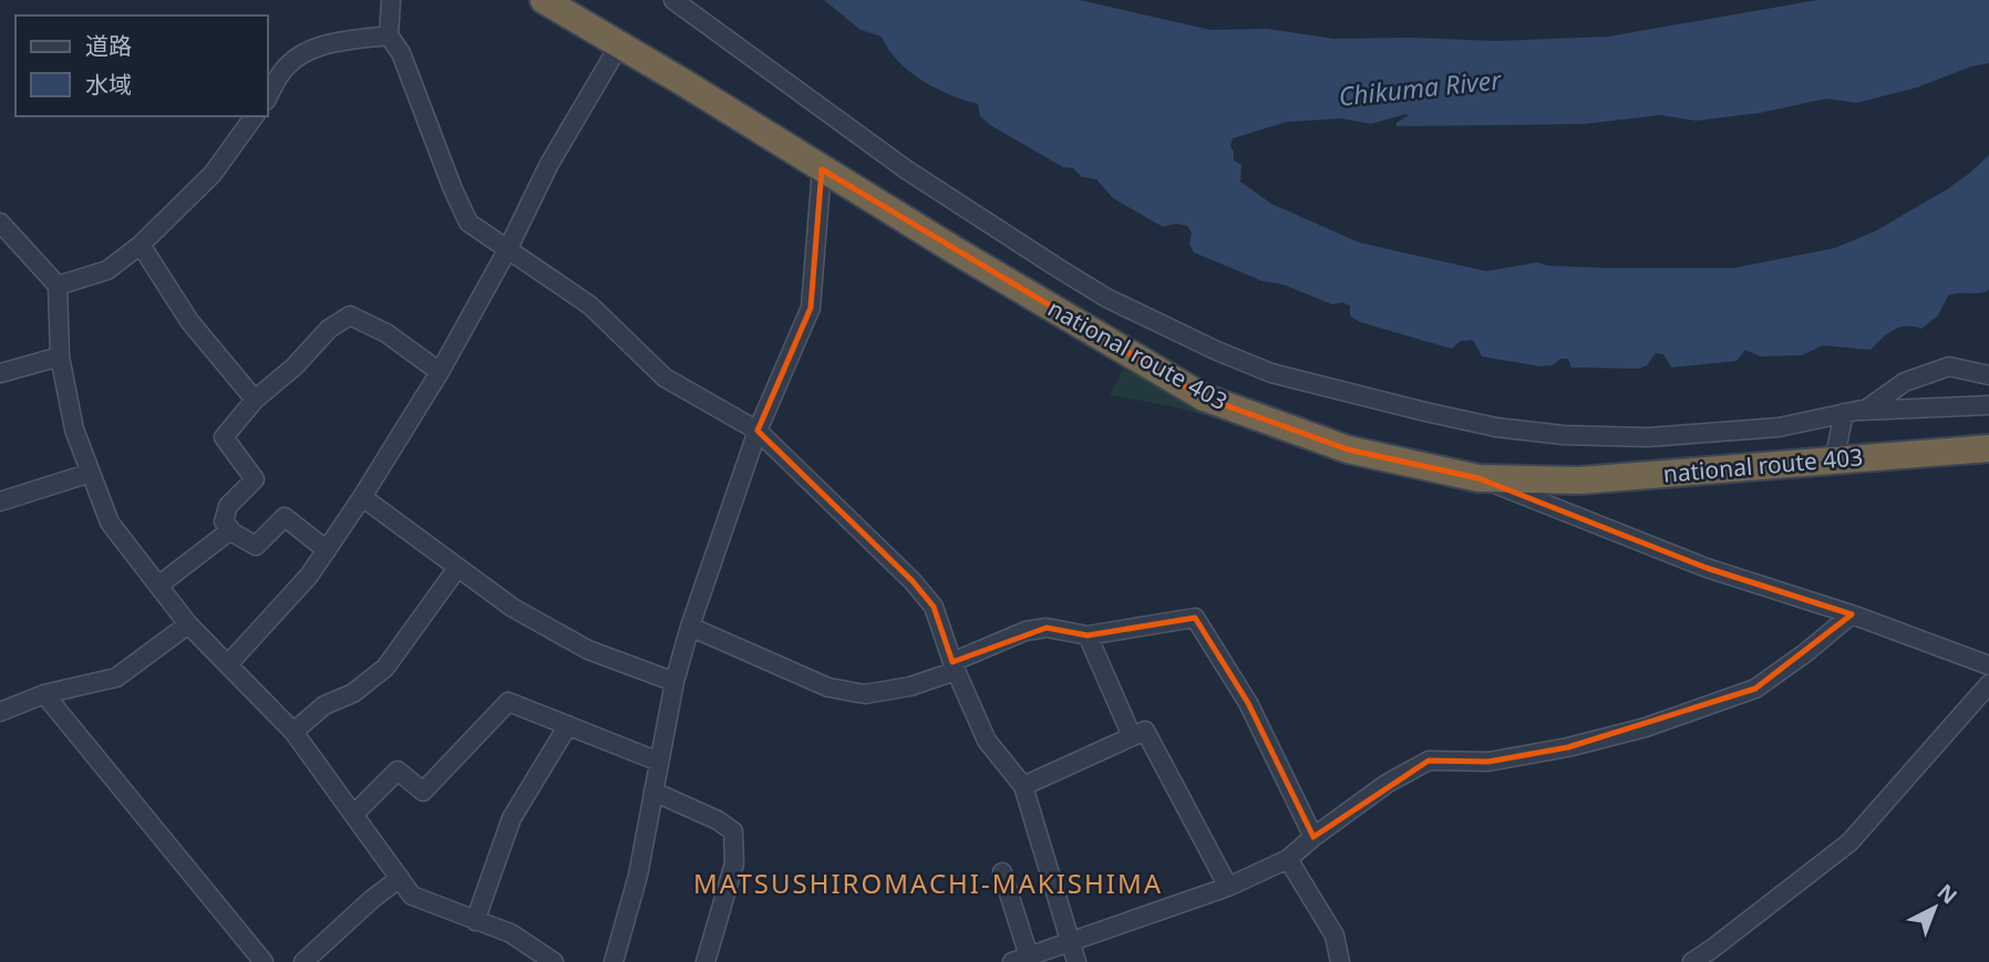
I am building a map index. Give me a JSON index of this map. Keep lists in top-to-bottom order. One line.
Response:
{"streets":{"highway":["national route 403"]},"districts":["MATSUSHIROMACHI-MAKISHIMA"],"water":["Chikuma River"],"legend":["道路","水域"],"north":"top right"}
